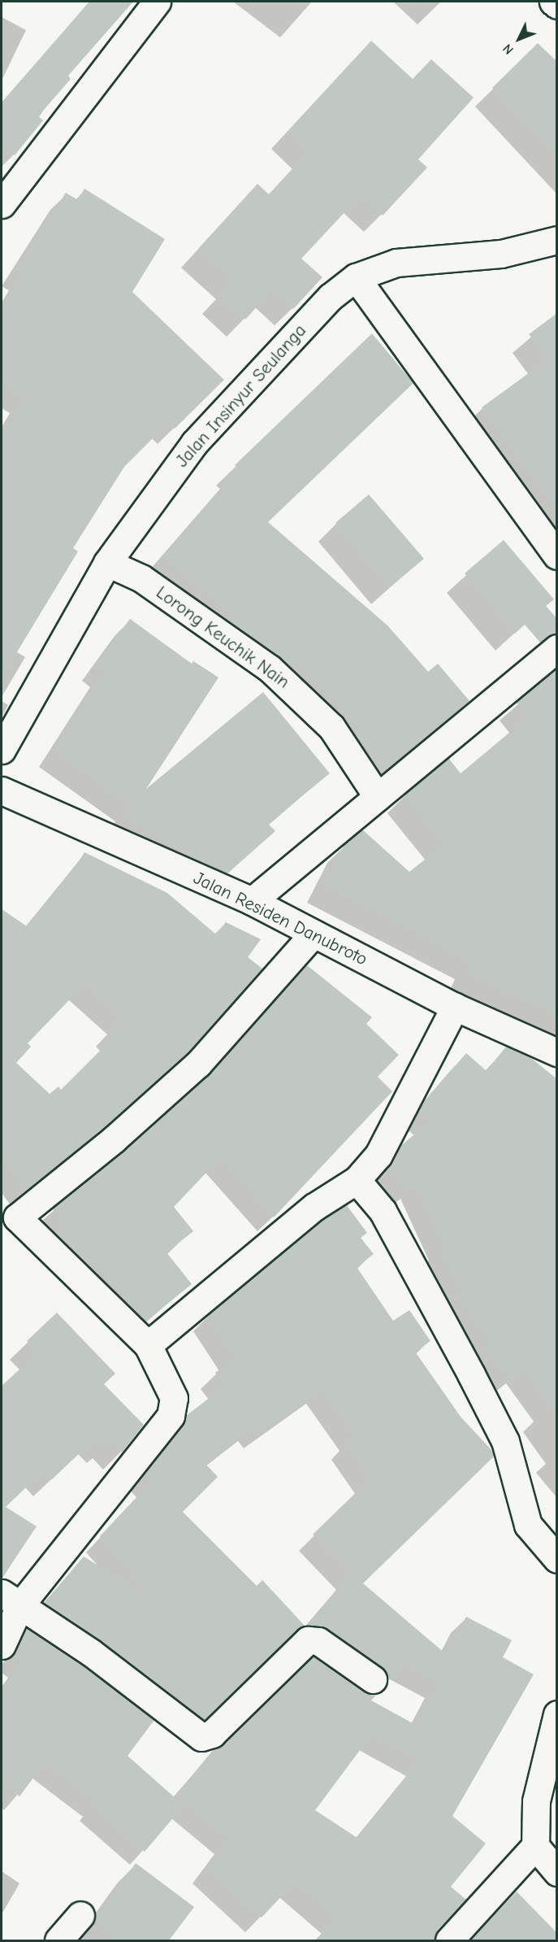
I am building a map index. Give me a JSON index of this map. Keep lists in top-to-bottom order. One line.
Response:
{"streets":{"street":["Jalan Insinyur Seulanga","Lorong Keuchik Nain","Jalan Residen Danubroto"]},"crossings":[["Jalan Insinyur Seulanga","Lorong Keuchik Nain"]],"north":"bottom left"}
